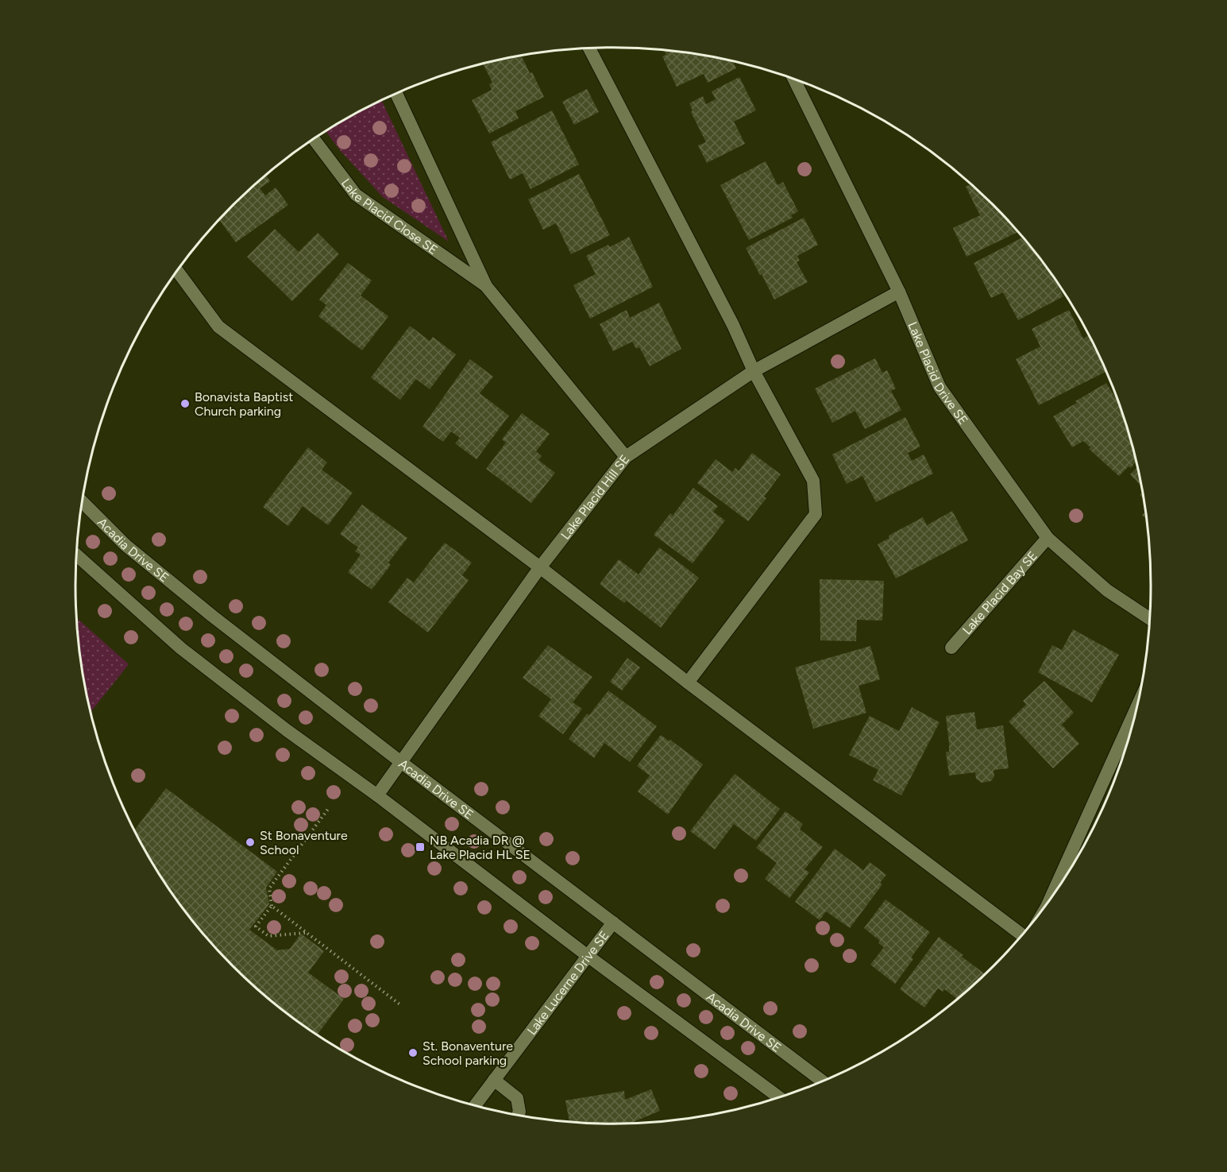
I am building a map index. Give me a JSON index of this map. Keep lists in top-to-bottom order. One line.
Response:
{"streets":{"street":["Lake Placid Close SE","Lake Placid Drive SE","Lake Placid Hill SE","Acadia Drive SE","Lake Placid Bay SE","Lake Lucerne Drive SE"]},"crossings":[["Lake Placid Close SE","Lake Placid Hill SE"],["Lake Placid Drive SE","Lake Placid Hill SE"],["Lake Placid Drive SE","Lake Placid Bay SE"],["Lake Placid Hill SE","Acadia Drive SE"],["Acadia Drive SE","Lake Lucerne Drive SE"]],"places":{"other":["Bonavista Baptist Church parking","St Bonaventure School","St. Bonaventure School parking"],"transit":["NB Acadia DR @ Lake Placid HL SE"]}}
